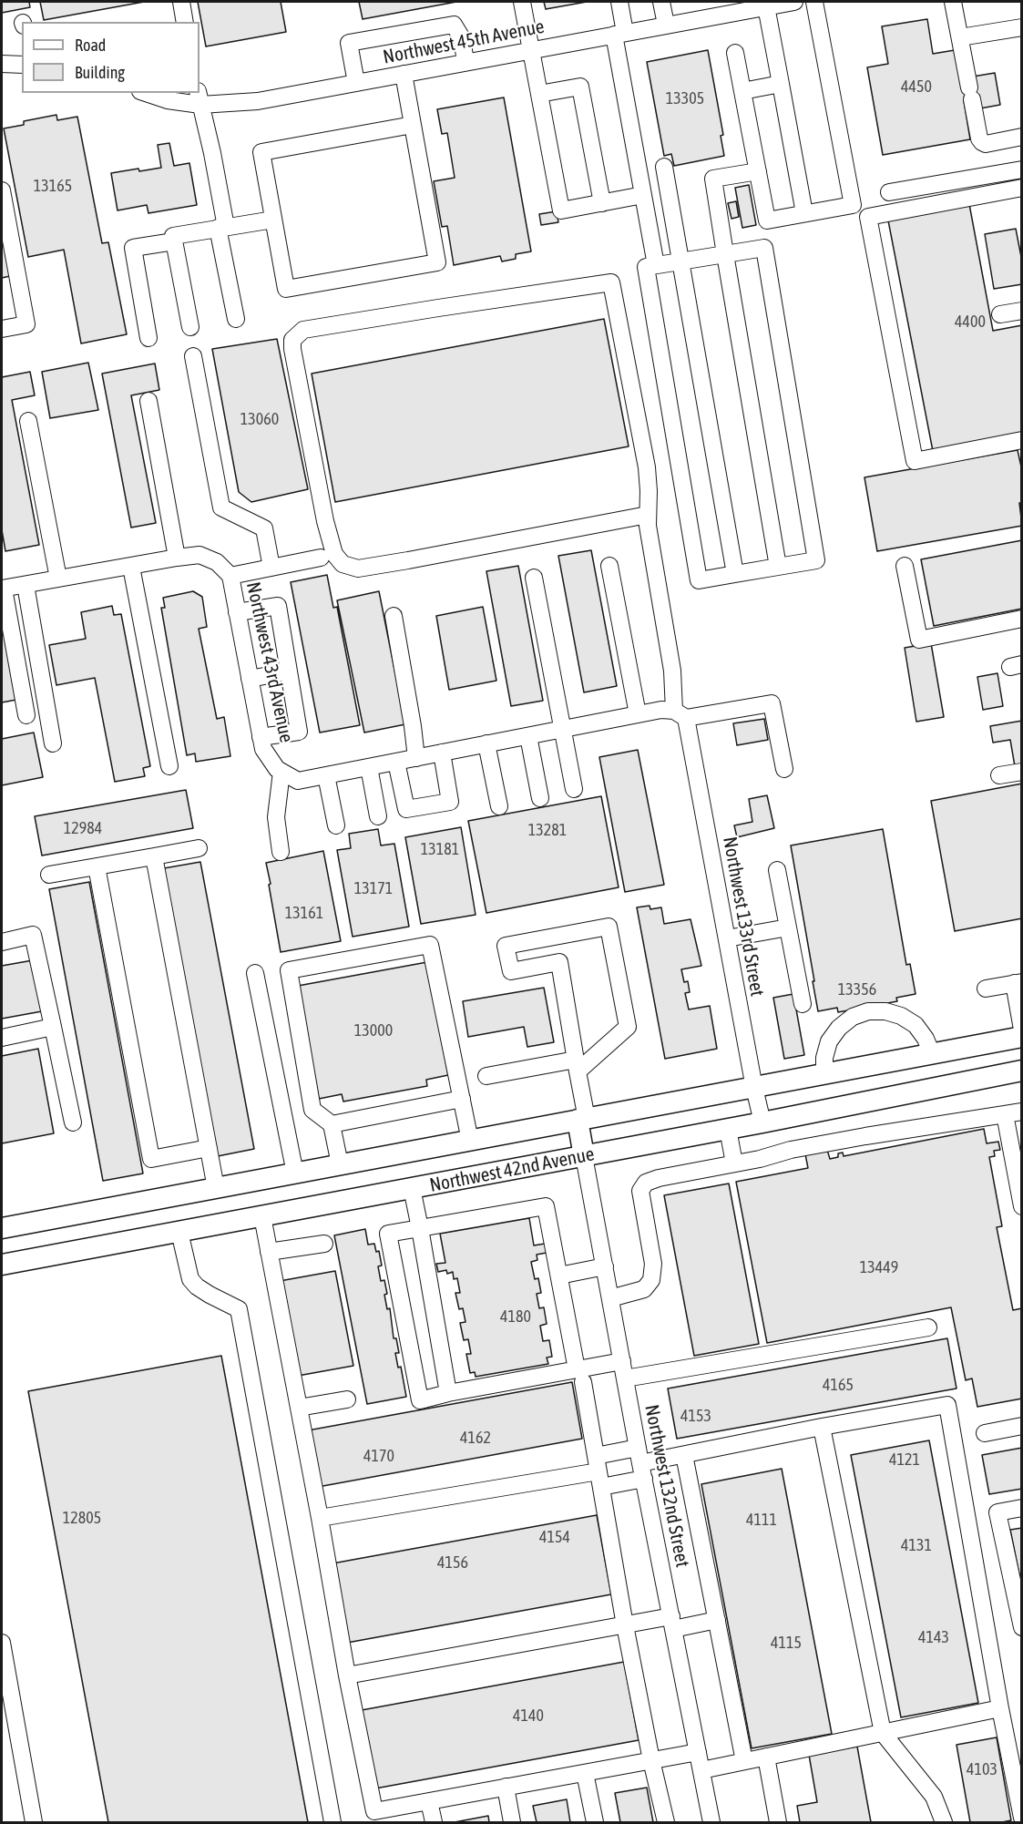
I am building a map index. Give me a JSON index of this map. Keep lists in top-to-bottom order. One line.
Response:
{"streets":{"main road":["Northwest 42nd Avenue"],"street":["Northwest 45th Avenue","Northwest 43rd Avenue","Northwest 133rd Street","Northwest 132nd Street"]},"crossings":[["Northwest 43rd Avenue","Northwest 133rd Street"],["Northwest 133rd Street","Northwest 42nd Avenue"],["Northwest 42nd Avenue","Northwest 132nd Street"]],"house_numbers":["4450","13305","13165","4400","13060","12984","13281","13181","13171","13161","13356","13000","13449","4180","4165","4153","4162","4170","4121","12805","4111","4154","4131","4156","4143","4115","4140","4103"],"legend":["Road","Building"]}
